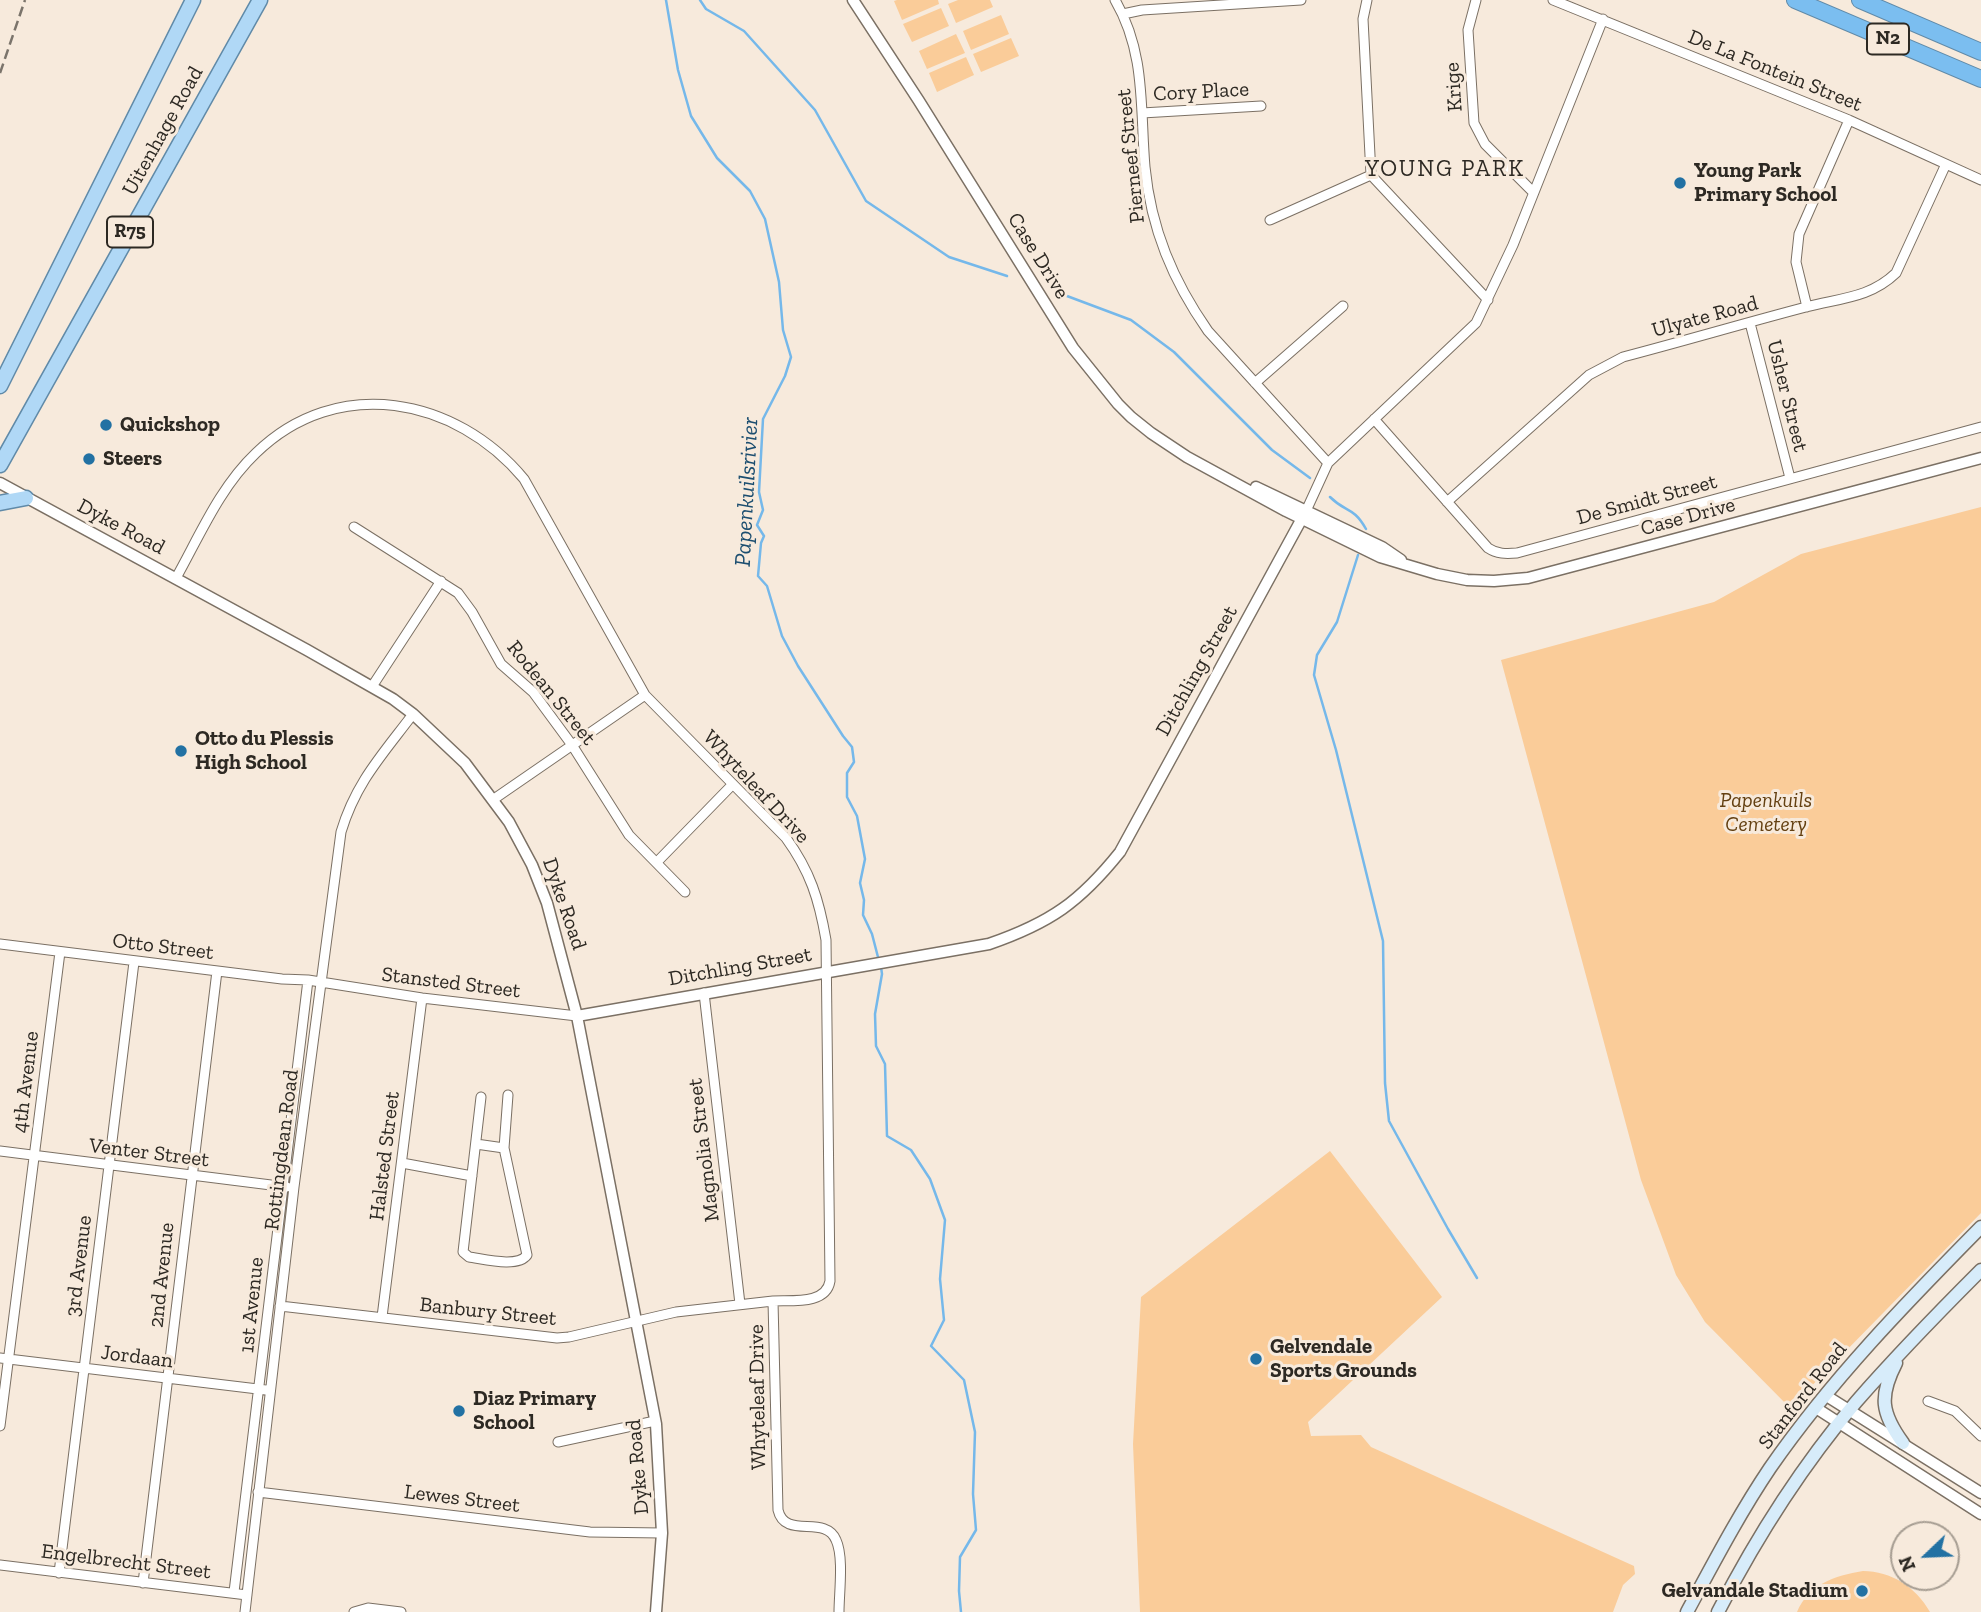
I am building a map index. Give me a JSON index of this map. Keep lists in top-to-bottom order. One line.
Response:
{"streets":{"highway":["N2"],"main road":["Uitenhage Road","R75","Stanford Road"],"street":["De La Fontein Street","Krige","Cory Place","Pierneef Street","Case Drive","Ulyate Road","Usher Street","De Smidt Street","Dyke Road","Ditchling Street","Rodean Street","Whyteleaf Drive","Otto Street","Stansted Street","4th Avenue","Rottingdean Road","Magnolia Street","Venter Street","Halsted Street","3rd Avenue","2nd Avenue","1st Avenue","Banbury Street","Jordaan","Lewes Street","Engelbrecht Street"]},"crossings":[["De La Fontein Street","Ulyate Road"],["De La Fontein Street","Ditchling Street"],["Krige","Ditchling Street"],["Cory Place","Pierneef Street"],["Pierneef Street","Ditchling Street"],["Case Drive","Ditchling Street"],["Ulyate Road","Usher Street"],["Ulyate Road","De Smidt Street"],["Usher Street","De Smidt Street"],["De Smidt Street","Ditchling Street"],["Dyke Road","Ditchling Street"],["Dyke Road","Whyteleaf Drive"],["Dyke Road","Stansted Street"],["Dyke Road","Rottingdean Road"],["Dyke Road","Banbury Street"],["Dyke Road","Lewes Street"],["Ditchling Street","Whyteleaf Drive"],["Ditchling Street","Stansted Street"],["Ditchling Street","Magnolia Street"],["Whyteleaf Drive","Banbury Street"],["Otto Street","Stansted Street"],["Otto Street","4th Avenue"],["Otto Street","Rottingdean Road"],["Otto Street","3rd Avenue"],["Otto Street","2nd Avenue"],["Otto Street","1st Avenue"],["Stansted Street","Rottingdean Road"],["Stansted Street","Halsted Street"],["4th Avenue","Venter Street"],["4th Avenue","Jordaan"],["Rottingdean Road","Venter Street"],["Rottingdean Road","1st Avenue"],["Rottingdean Road","Banbury Street"],["Rottingdean Road","Jordaan"],["Rottingdean Road","Lewes Street"],["Rottingdean Road","Engelbrecht Street"],["Magnolia Street","Banbury Street"],["Venter Street","3rd Avenue"],["Venter Street","2nd Avenue"],["Venter Street","1st Avenue"],["Halsted Street","Banbury Street"],["3rd Avenue","Jordaan"],["3rd Avenue","Engelbrecht Street"],["2nd Avenue","Jordaan"],["2nd Avenue","Engelbrecht Street"],["1st Avenue","Jordaan"],["1st Avenue","Engelbrecht Street"]],"districts":["YOUNG PARK"],"water":["Papenkuilsrivier"],"parks":["Papenkuils Cemetery"],"places":["Young Park Primary School","Quickshop","Steers","Otto du Plessis High School","Gelvendale Sports Grounds","Diaz Primary School","Gelvandale Stadium"],"north":"bottom left"}
